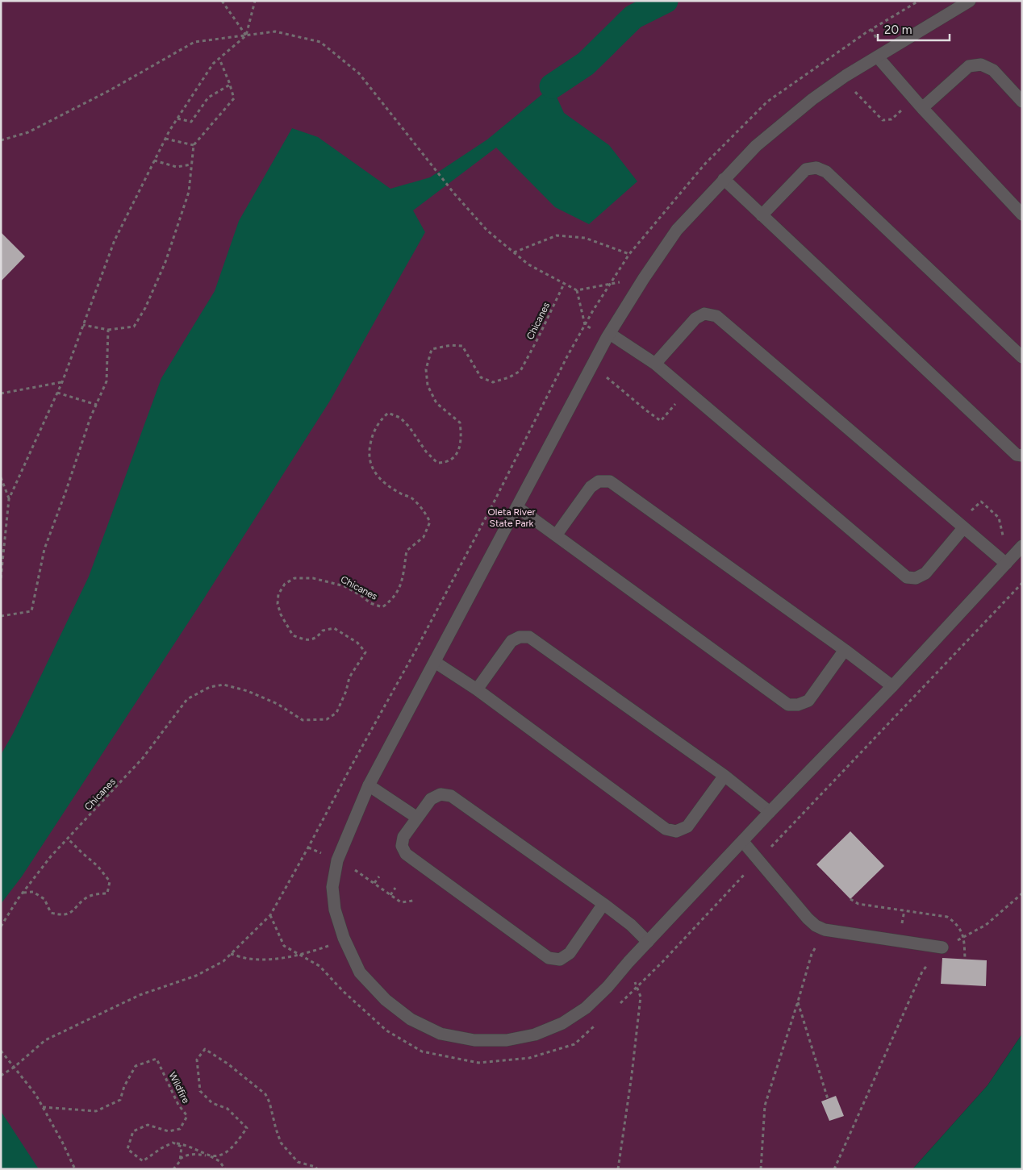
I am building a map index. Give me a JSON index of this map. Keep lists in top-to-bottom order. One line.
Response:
{"streets":{"path":["Chicanes","Wildfire"]},"parks":["Oleta River State Park"],"scale_bar":"20 m"}
